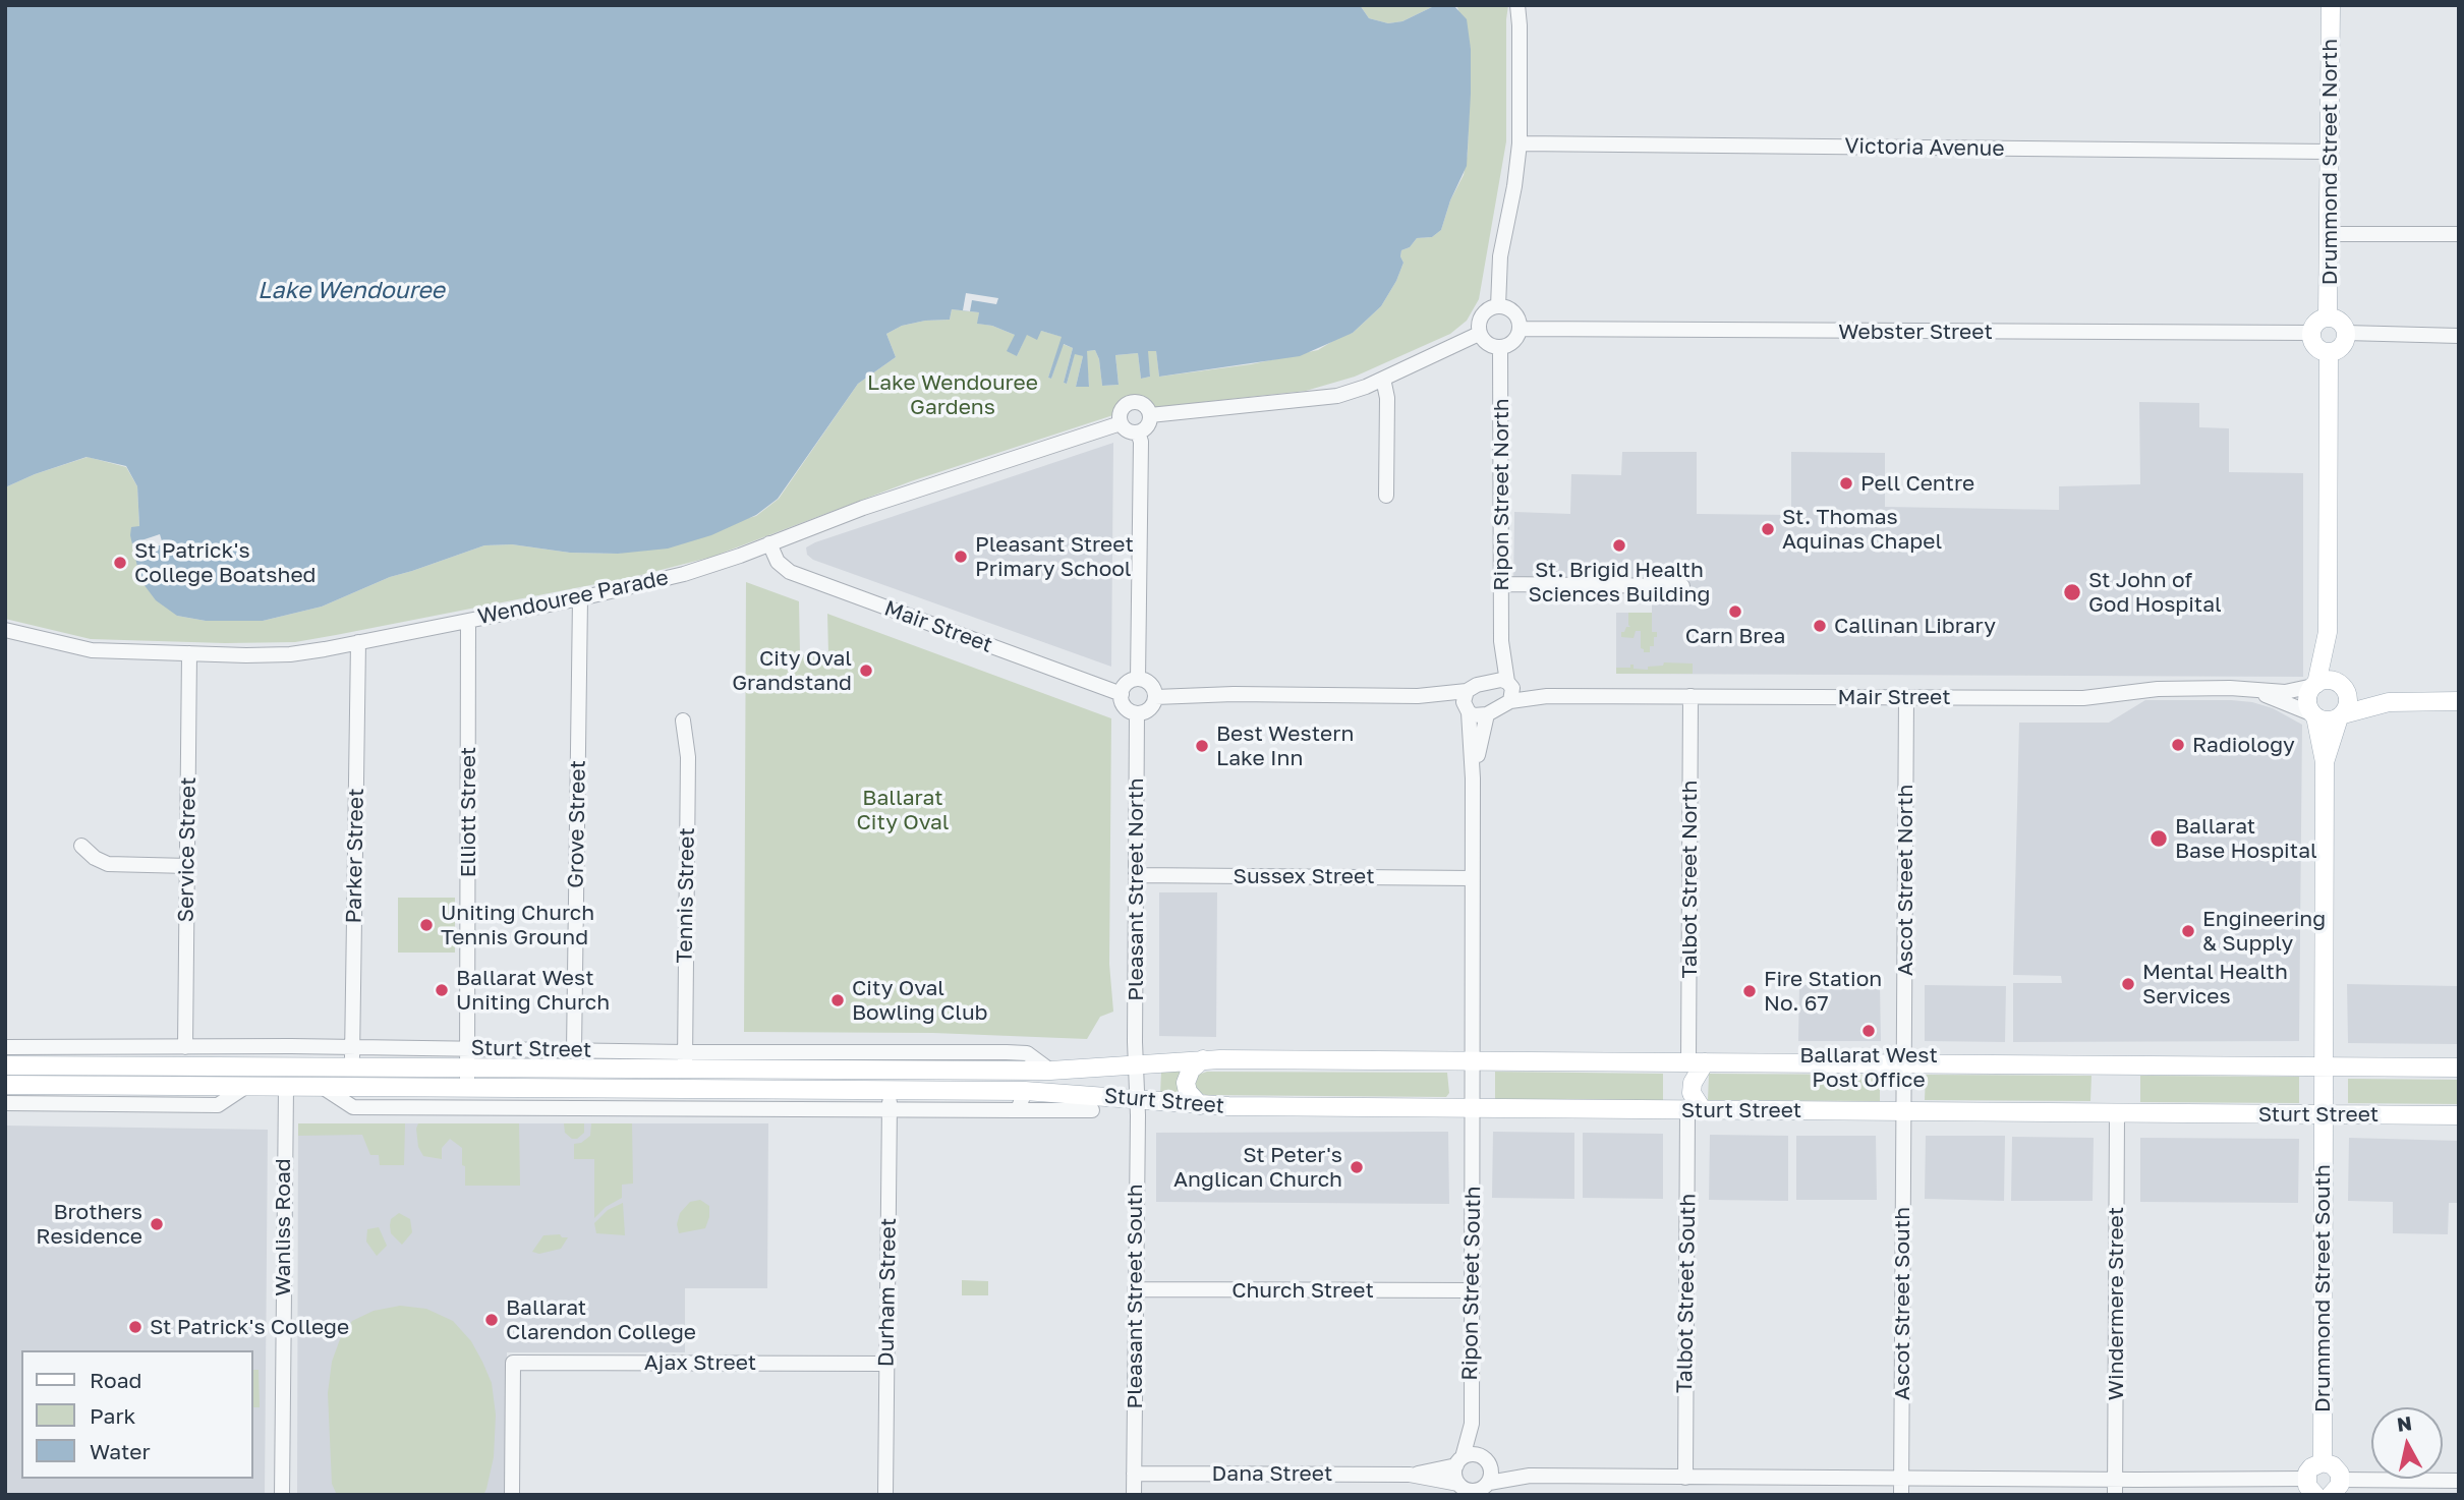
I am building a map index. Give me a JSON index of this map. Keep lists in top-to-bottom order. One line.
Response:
{"streets":{"main road":["Drummond Street North","Sturt Street","Drummond Street South"],"street":["Victoria Avenue","Webster Street","Ripon Street North","Wendouree Parade","Mair Street","Elliott Street","Grove Street","Service Street","Parker Street","Sussex Street","Talbot Street North","Ascot Street North","Pleasant Street North","Tennis Street","Wanliss Road","Ripon Street South","Church Street","Durham Street","Talbot Street South","Pleasant Street South","Ascot Street South","Windermere Street","Ajax Street","Dana Street"]},"crossings":[["Victoria Avenue","Drummond Street North"],["Drummond Street North","Webster Street"],["Webster Street","Ripon Street North"],["Ripon Street North","Mair Street"],["Wendouree Parade","Mair Street"],["Wendouree Parade","Elliott Street"],["Wendouree Parade","Grove Street"],["Wendouree Parade","Service Street"],["Wendouree Parade","Parker Street"],["Mair Street","Talbot Street North"],["Mair Street","Ascot Street North"],["Mair Street","Pleasant Street North"],["Elliott Street","Sturt Street"],["Grove Street","Sturt Street"],["Service Street","Sturt Street"],["Parker Street","Sturt Street"],["Sussex Street","Pleasant Street North"],["Talbot Street North","Sturt Street"],["Ascot Street North","Sturt Street"],["Ascot Street North","Ascot Street South"],["Pleasant Street North","Sturt Street"],["Pleasant Street North","Pleasant Street South"],["Tennis Street","Sturt Street"],["Sturt Street","Wanliss Road"],["Sturt Street","Ripon Street South"],["Sturt Street","Drummond Street South"],["Sturt Street","Durham Street"],["Sturt Street","Talbot Street South"],["Sturt Street","Pleasant Street South"],["Sturt Street","Ascot Street South"],["Sturt Street","Windermere Street"],["Ripon Street South","Church Street"],["Ripon Street South","Dana Street"],["Church Street","Pleasant Street South"],["Durham Street","Ajax Street"],["Pleasant Street South","Dana Street"]],"water":["Lake Wendouree"],"parks":["Lake Wendouree Gardens","Ballarat City Oval"],"places":["Pell Centre","St. Thomas Aquinas Chapel","St. Brigid Health Sciences Building","Pleasant Street Primary School","St Patrick's College Boatshed","St John of God Hospital","Carn Brea","Callinan Library","City Oval Grandstand","Radiology","Best Western Lake Inn","Ballarat Base Hospital","Uniting Church Tennis Ground","Engineering & Supply","Mental Health Services","Ballarat West Uniting Church","Fire Station No. 67","City Oval Bowling Club","Ballarat West Post Office","St Peter's Anglican Church","Brothers Residence","Ballarat Clarendon College","St Patrick's College"],"legend":["Road","Park","Water"],"north":"top"}
